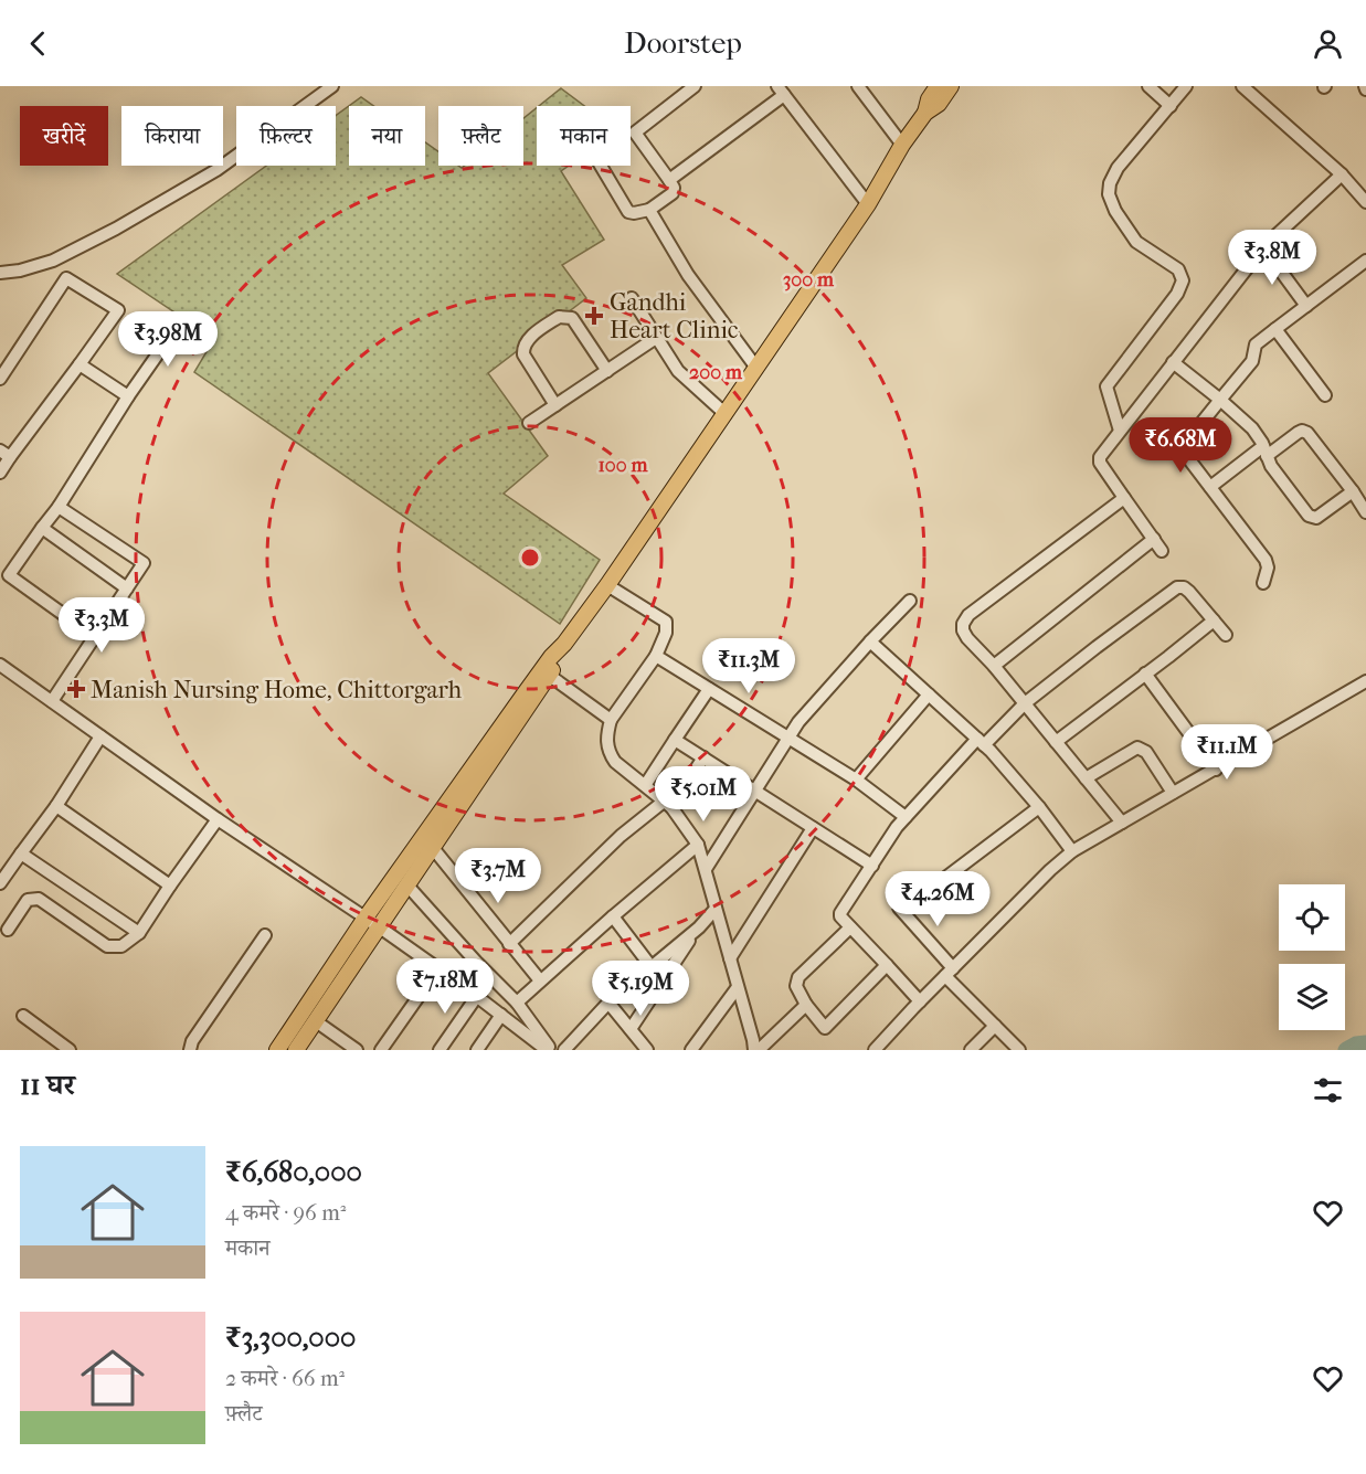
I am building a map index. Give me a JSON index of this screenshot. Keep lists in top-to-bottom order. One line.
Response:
{"places":{"health":["Gandhi Heart Clinic","Manish Nursing Home, Chittorgarh"]},"page":{"header":"Doorstep","chip":["खरीदें","किराया","फ़िल्टर","नया","फ़्लैट","मकान"],"price":["₹3.8M","₹3.98M","₹6.68M","₹3.3M","₹11.3M","₹11.1M","₹5.01M","₹3.7M","₹4.26M","₹7.18M","₹5.19M"],"heading":"11 घर","list":[{"name":"₹6,680,000","note":"4 कमरे · 96 m² · मकान"},{"name":"₹3,300,000","note":"2 कमरे · 66 m² · फ़्लैट"}]},"rings":["300 m","200 m","100 m"]}
